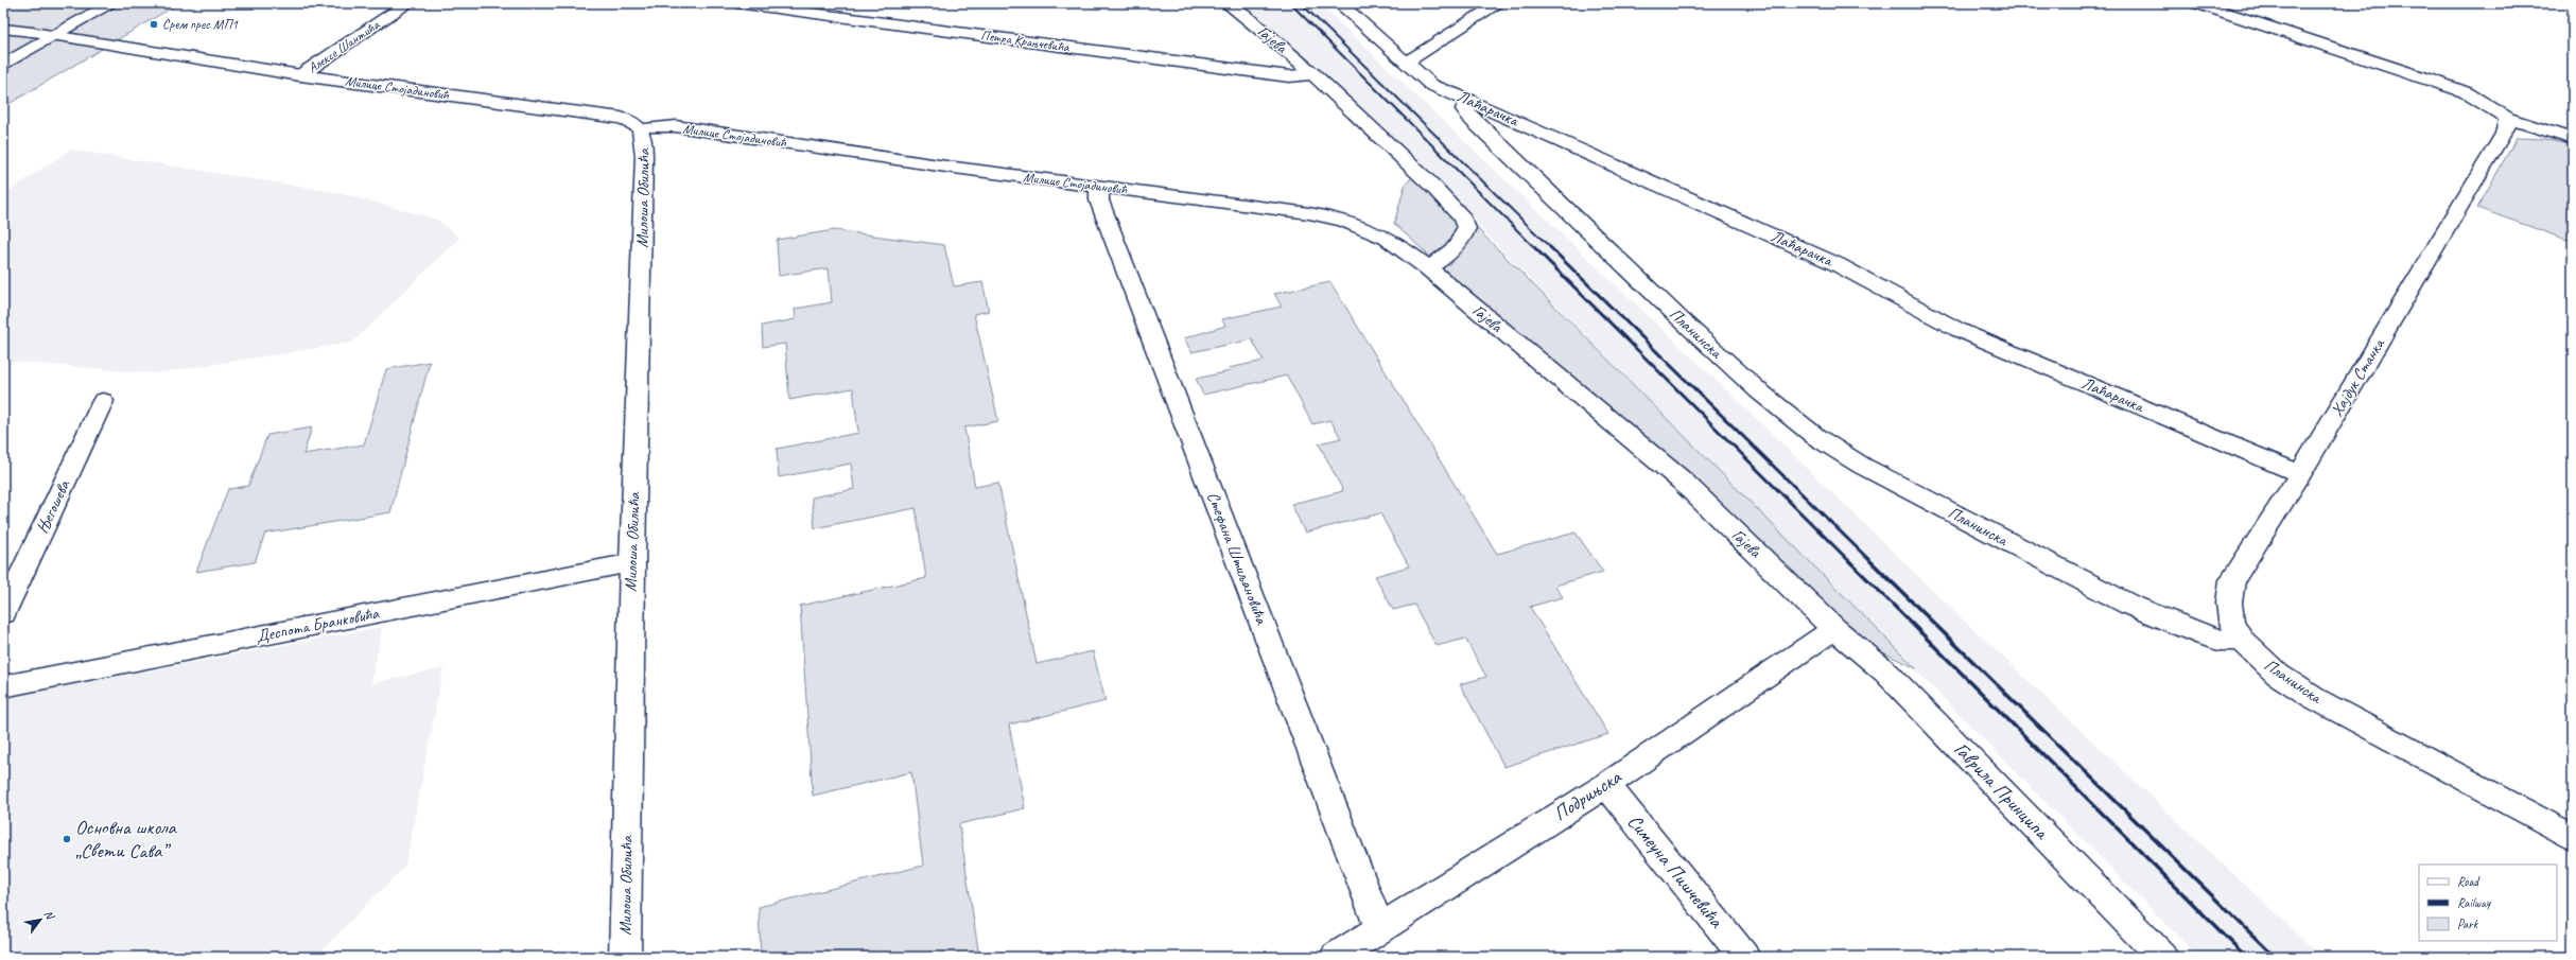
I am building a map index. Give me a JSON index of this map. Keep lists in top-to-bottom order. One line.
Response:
{"streets":{"street":["Гајева","Петра Крањчевића","Алексе Шантића","Милице Стојадиновић","Лаћарачка","Милоша Обилића","Планинска","Хајдук Станка","Његошева","Стефана Штиљановића","Деспота Бранковића","Гаврила Принципа","Подрињска","Симеуна Пишчевића"]},"crossings":[["Гајева","Петра Крањчевића"],["Гајева","Милице Стојадиновић"],["Гајева","Гаврила Принципа"],["Гајева","Подрињска"],["Алексе Шантића","Милице Стојадиновић"],["Милице Стојадиновић","Милоша Обилића"],["Милице Стојадиновић","Стефана Штиљановића"],["Лаћарачка","Планинска"],["Лаћарачка","Хајдук Станка"],["Милоша Обилића","Деспота Бранковића"],["Планинска","Хајдук Станка"],["Стефана Штиљановића","Подрињска"],["Гаврила Принципа","Подрињска"],["Подрињска","Симеуна Пишчевића"]],"places":["Срем прес МП1","Основна школа „Свети Сава”"],"legend":["Road","Railway","Park"],"north":"top right"}
